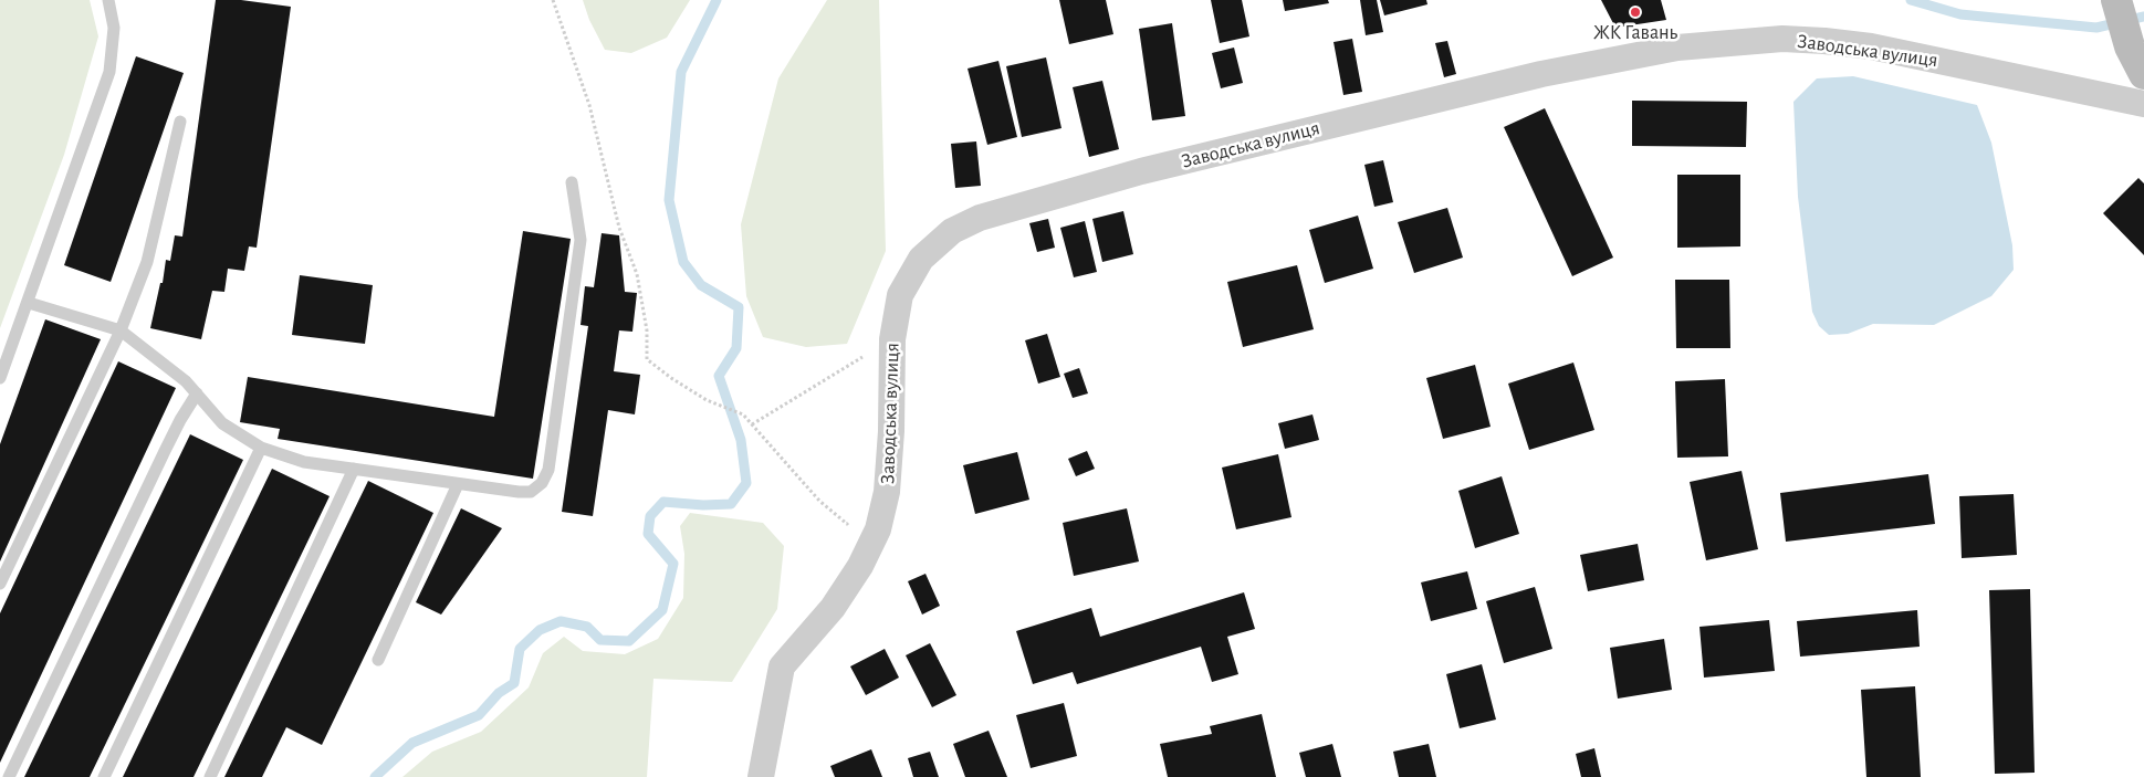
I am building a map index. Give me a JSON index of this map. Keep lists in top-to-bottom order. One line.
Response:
{"streets":{"street":["Заводська вулиця"]},"places":["ЖК Гавань"]}
